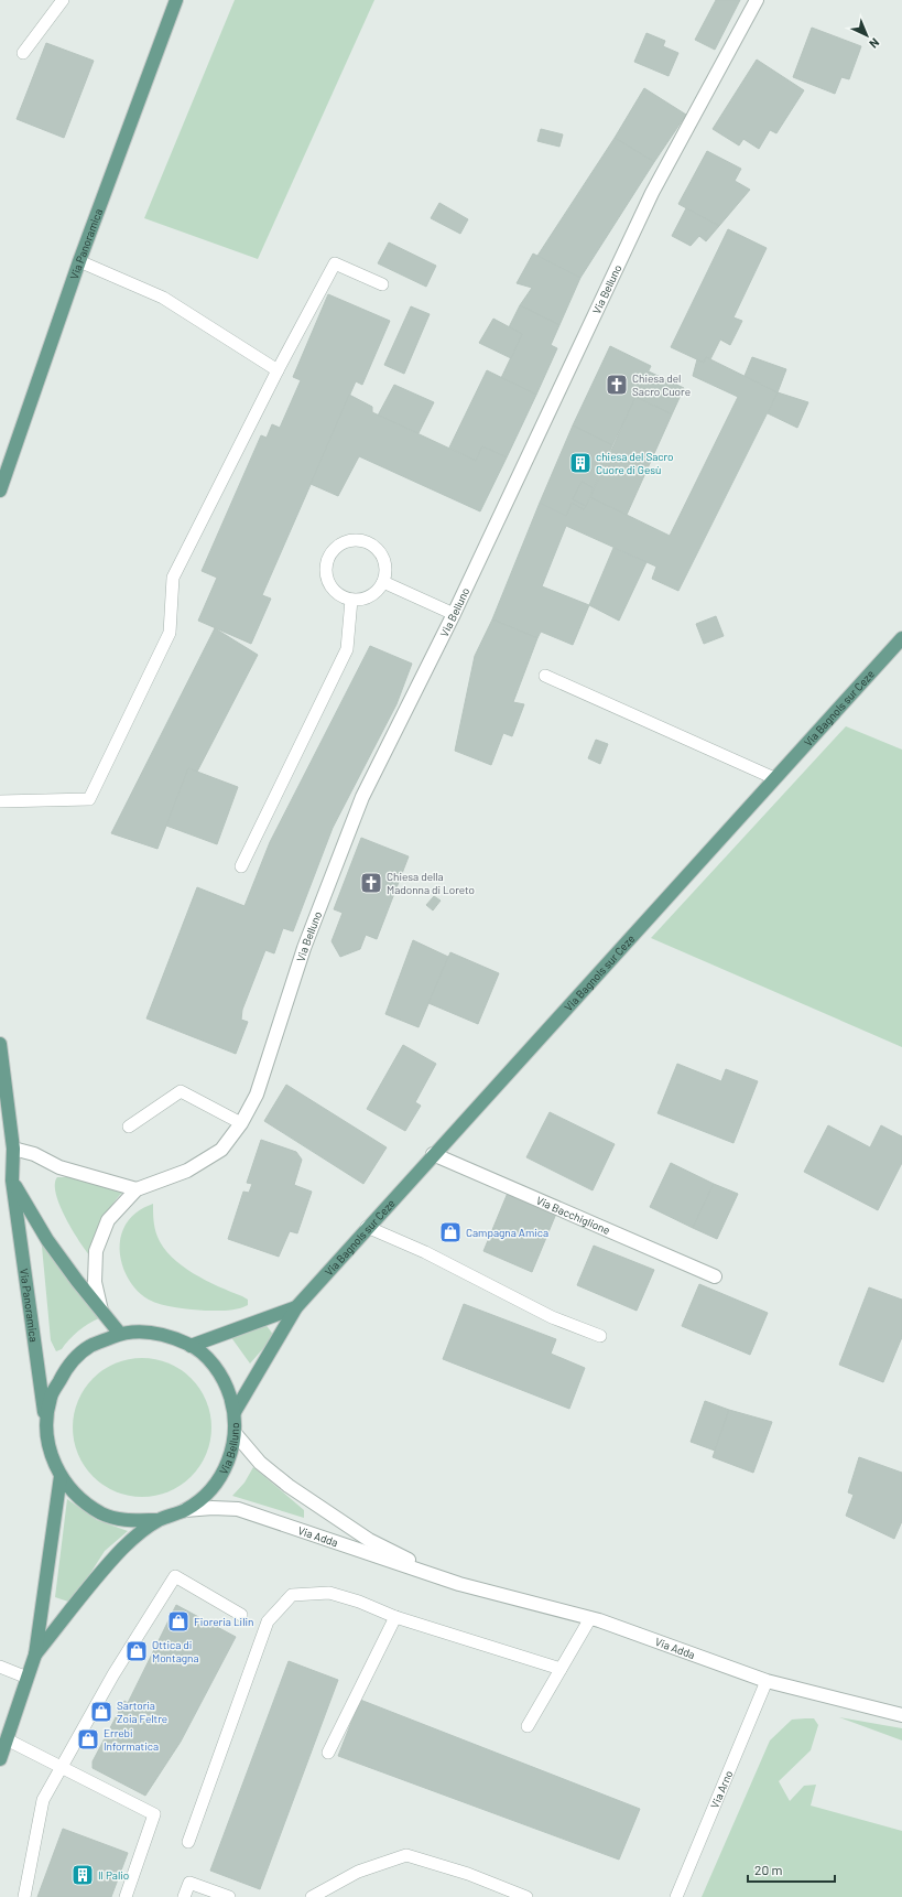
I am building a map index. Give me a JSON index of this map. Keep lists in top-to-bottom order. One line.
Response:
{"streets":{"main road":["Via Panoramica","Via Belluno","Via Bagnols sur Ceze"],"street":["Via Bacchiglione","Via Adda"],"lane":["Via Arno"]},"crossings":[["Via Panoramica","Via Belluno"],["Via Belluno","Via Bagnols sur Ceze"],["Via Belluno","Via Adda"],["Via Bagnols sur Ceze","Via Bacchiglione"],["Via Adda","Via Arno"]],"places":{"church":["Chiesa del Sacro Cuore","Chiesa della Madonna di Loreto"],"building":["chiesa del Sacro Cuore di Gesù","Il Palio"],"shop":["Campagna Amica","Fioreria Lilin","Ottica di Montagna","Sartoria Zoia Feltre","Errebi Informatica"]},"scale_bar":"20 m","north":"bottom right"}
